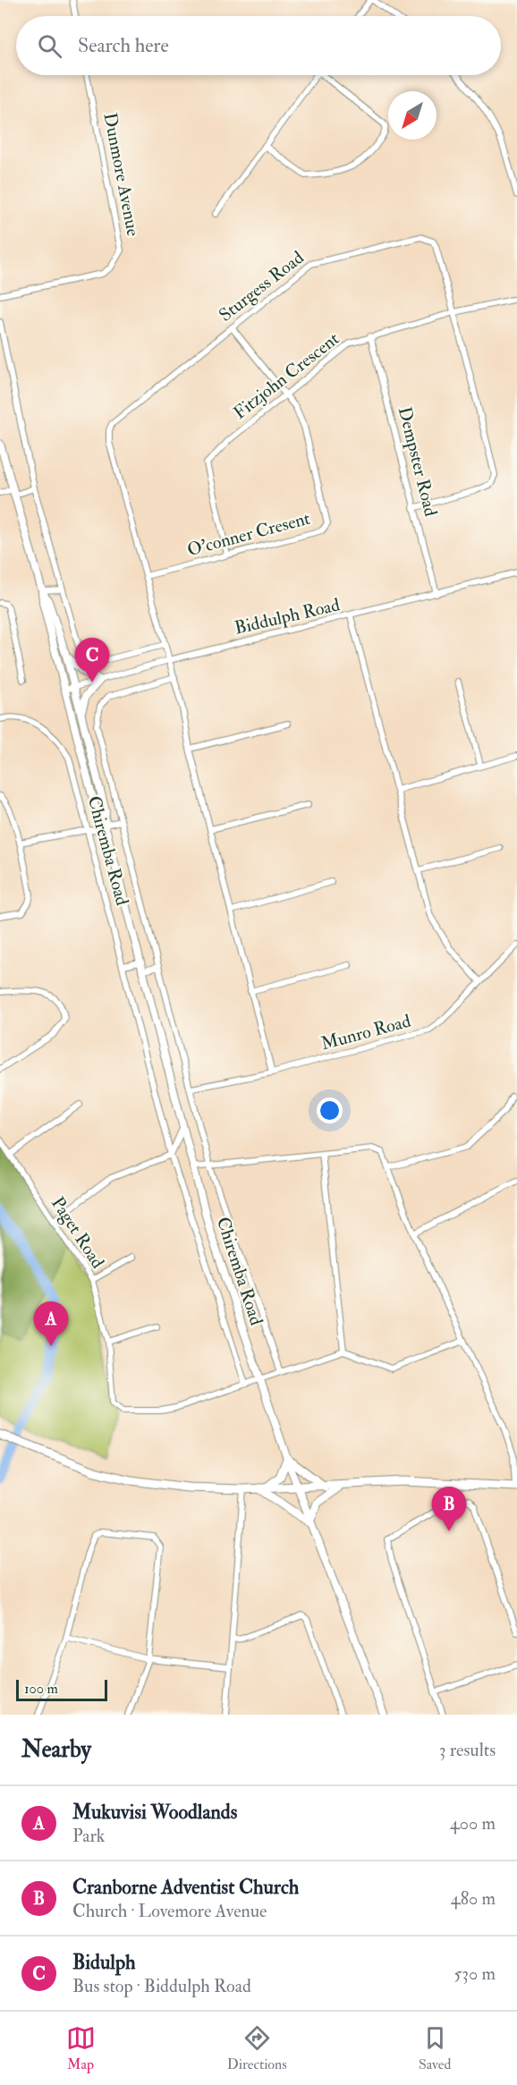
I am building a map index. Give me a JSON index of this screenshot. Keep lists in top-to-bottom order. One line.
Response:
{"streets":{"main road":["Chiremba Road"],"street":["Dunmore Avenue","Sturgess Road","Fitzjohn Crescent","Dempster Road","O'conner Cresent","Biddulph Road","Munro Road","Paget Road"]},"crossings":[["Sturgess Road","Fitzjohn Crescent"],["Sturgess Road","Dempster Road"],["Sturgess Road","O'conner Cresent"],["Sturgess Road","Biddulph Road"],["Sturgess Road","Munro Road"],["Fitzjohn Crescent","Dempster Road"],["Fitzjohn Crescent","O'conner Cresent"],["Dempster Road","Biddulph Road"],["Biddulph Road","Chiremba Road"],["Chiremba Road","Paget Road"]],"scale_bar":"100 m","north":"bottom left","page":{"search":"Search here","pins":["C","A","B"],"scale":"100 m","heading":["Nearby","3 results"],"list":[{"mark":"A","name":"Mukuvisi Woodlands","note":"Park","value":"400 m"},{"mark":"B","name":"Cranborne Adventist Church","note":"Church · Lovemore Avenue","value":"480 m"},{"mark":"C","name":"Bidulph","note":"Bus stop · Biddulph Road","value":"530 m"}],"nav":["Map","Directions","Saved"]}}
